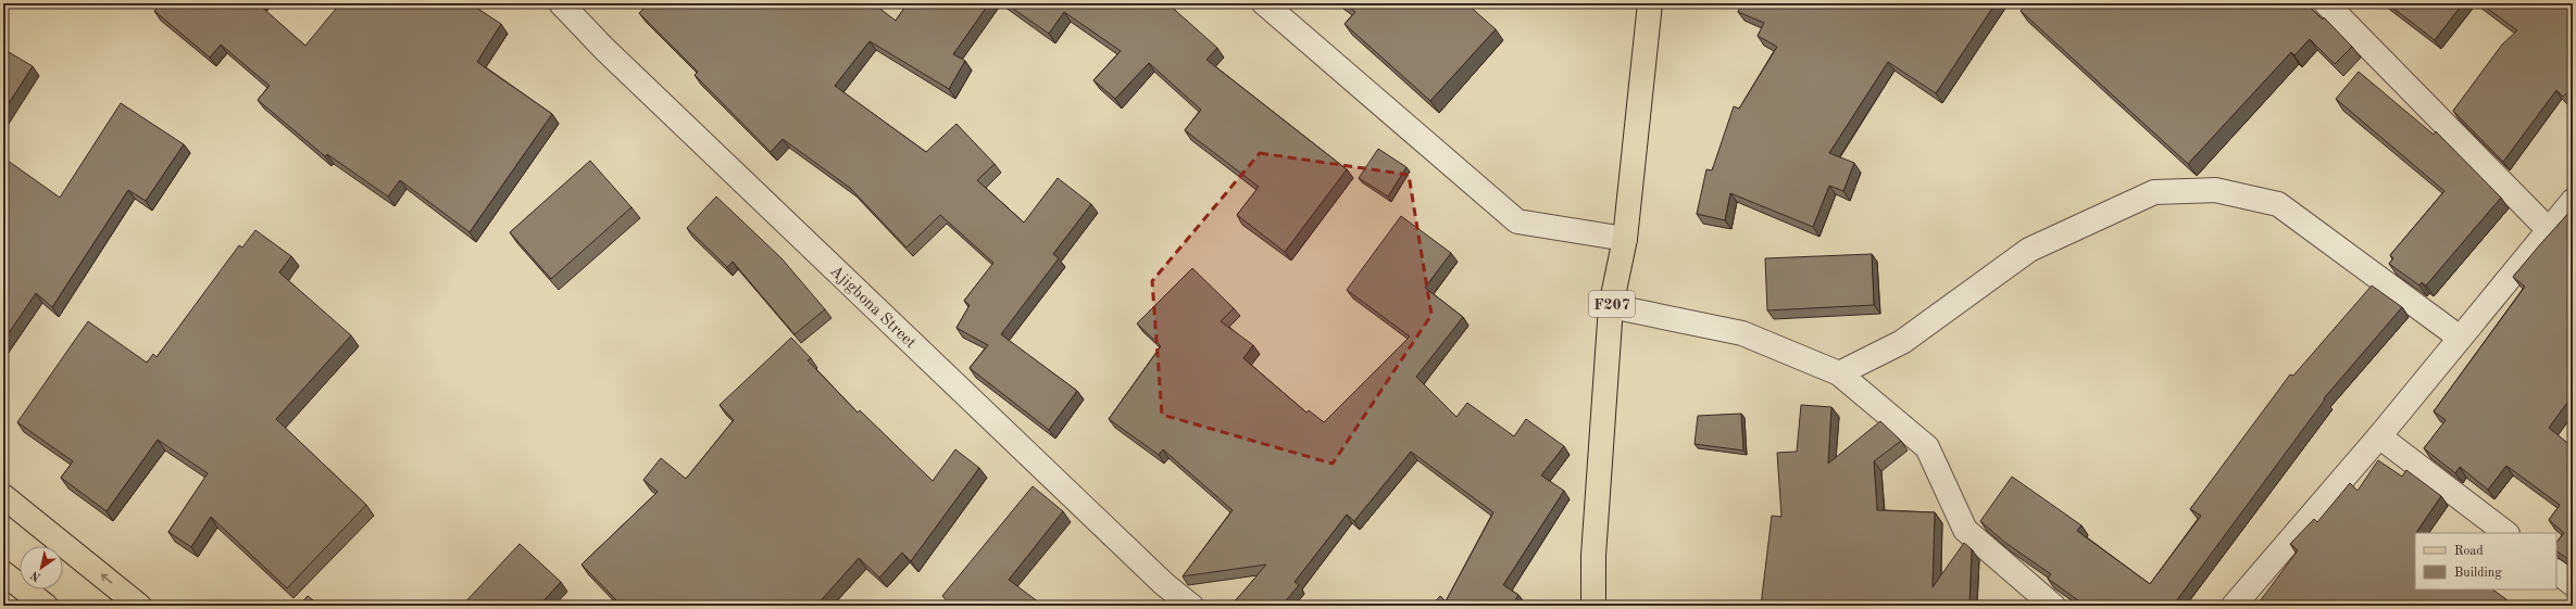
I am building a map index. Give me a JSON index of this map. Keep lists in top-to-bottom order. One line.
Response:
{"streets":{"main road":["F207"],"street":["Ajigbona Street"]},"legend":["Road","Building"],"north":"bottom left"}
